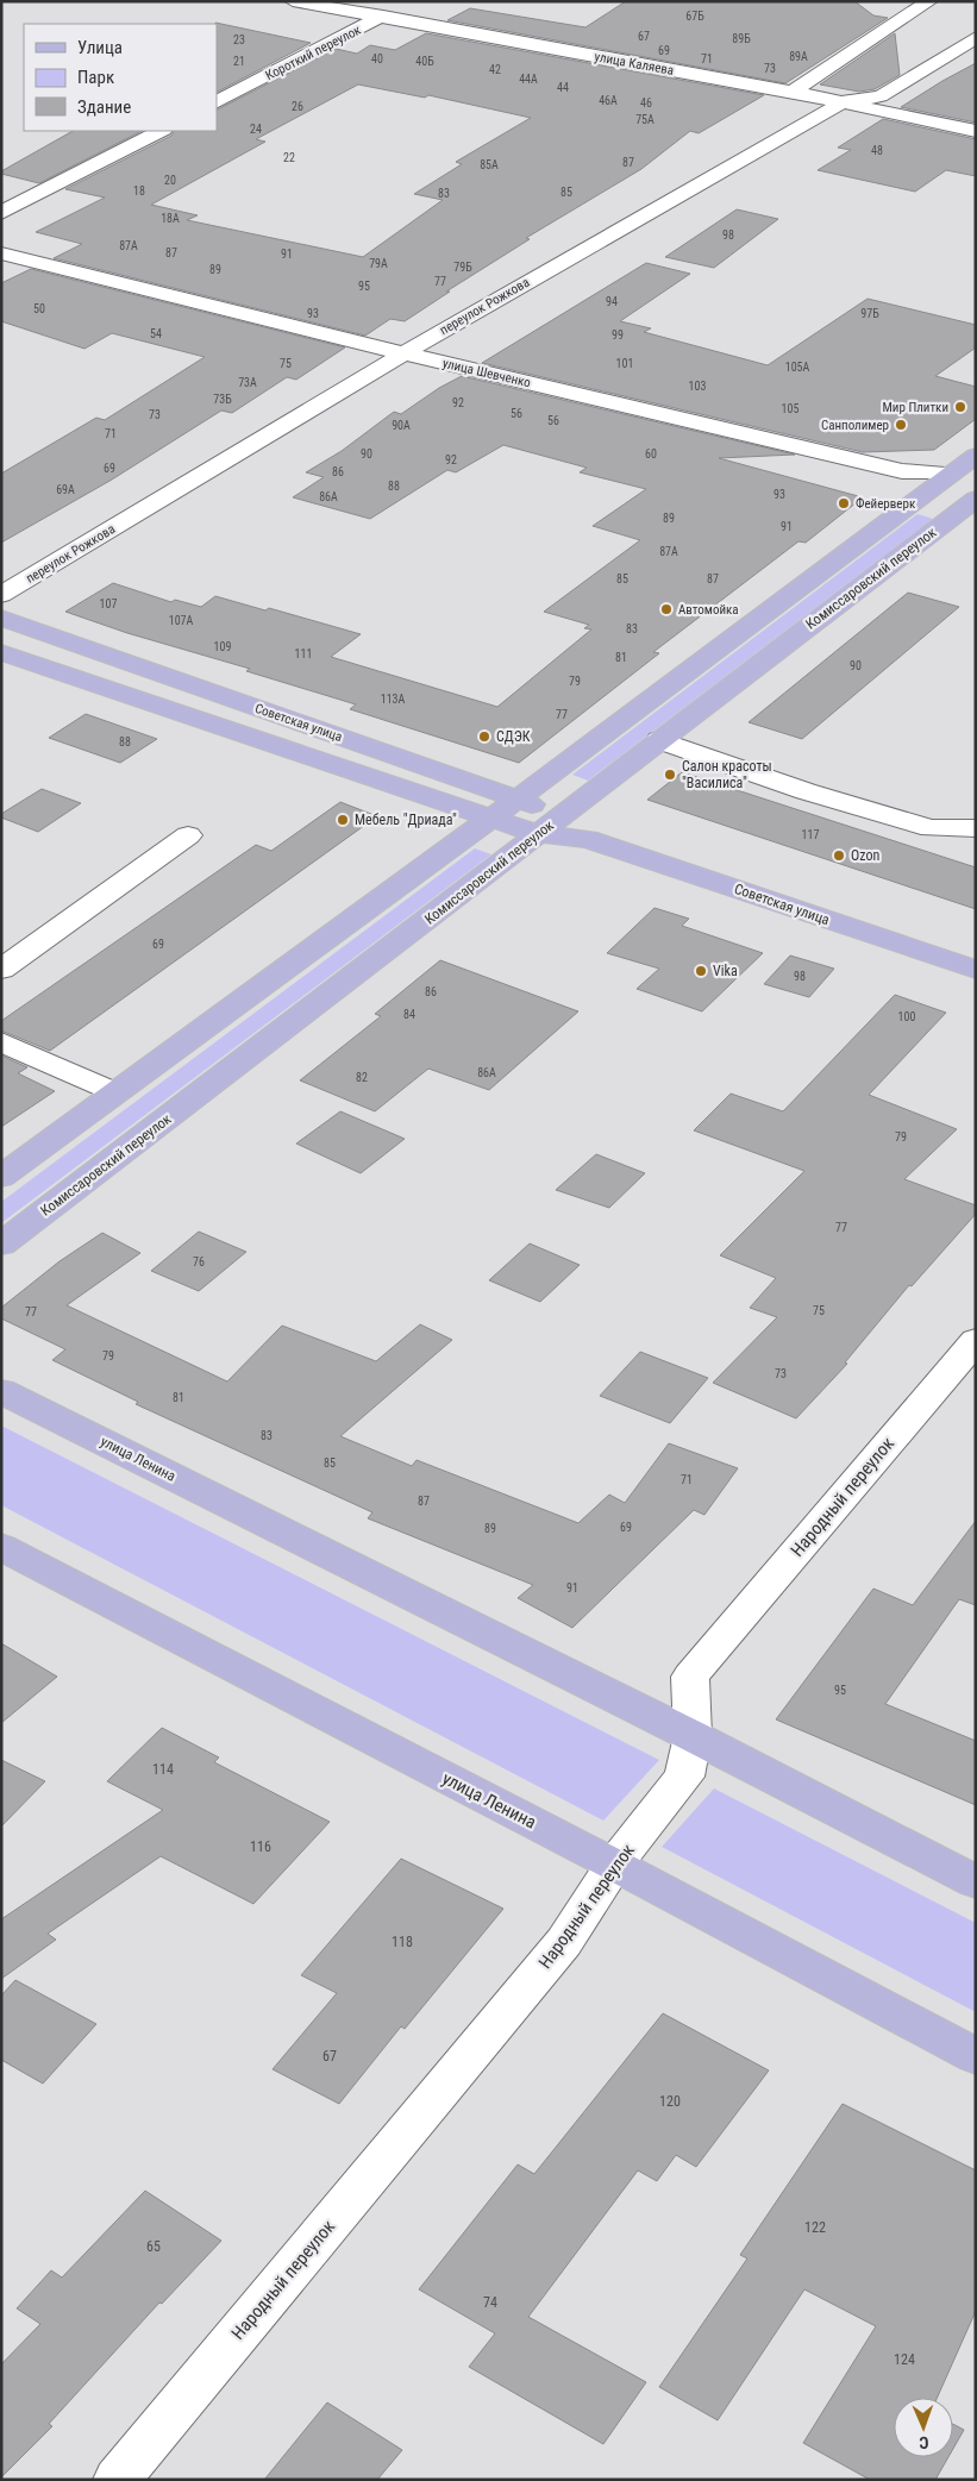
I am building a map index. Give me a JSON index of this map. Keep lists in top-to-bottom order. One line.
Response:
{"streets":{"main road":["улица Шевченко","Комиссаровский переулок","Советская улица","улица Ленина"],"street":["Короткий переулок","улица Каляева","переулок Рожкова","Народный переулок"]},"crossings":[["Короткий переулок","улица Каляева"],["улица Каляева","переулок Рожкова"],["переулок Рожкова","улица Шевченко"],["Комиссаровский переулок","Советская улица"],["улица Ленина","Народный переулок"]],"places":["Мир Плитки","Санполимер","Фейерверк","Автомойка","СДЭК","Салон красоты \"Василиса\"","Мебель \"Дриада\"","Ozon","Vika"],"house_numbers":["67Б","67","89Б","23","69","89А","40","71","21","40Б","73","42","44А","44","46А","46","26","75А","24","48","22","87","85А","20","18","85","83","18А","98","87А","87","91","79А","79Б","89","77","95","94","50","93","97Б","54","99","75","101","105А","73А","103","73Б","92","105","56","73","56","90А","71","90","60","92","69","86","88","69А","93","86А","89","91","87А","85","87","107","107А","83","109","111","81","90","79","113А","77","88","117","69","98","86","84","100","86А","82","79","77","76","75","77","79","73","81","83","85","71","87","69","89","91","95","114","116","118","67","120","122","65","74","124"],"legend":["Улица","Парк","Здание"],"north":"bottom"}
